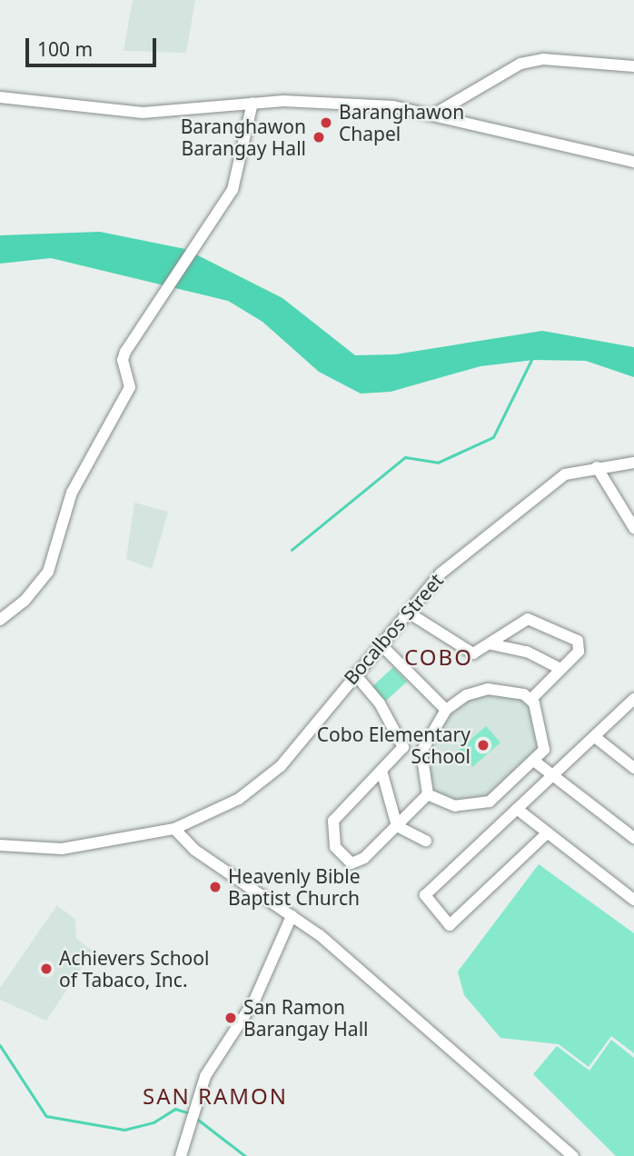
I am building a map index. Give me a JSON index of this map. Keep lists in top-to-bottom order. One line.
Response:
{"streets":{"street":["Bocalbos Street"]},"districts":["COBO","SAN RAMON"],"places":["Baranghawon Chapel","Baranghawon Barangay Hall","Cobo Elementary School","Heavenly Bible Baptist Church","Achievers School of Tabaco, Inc.","San Ramon Barangay Hall"],"scale_bar":"100 m"}
